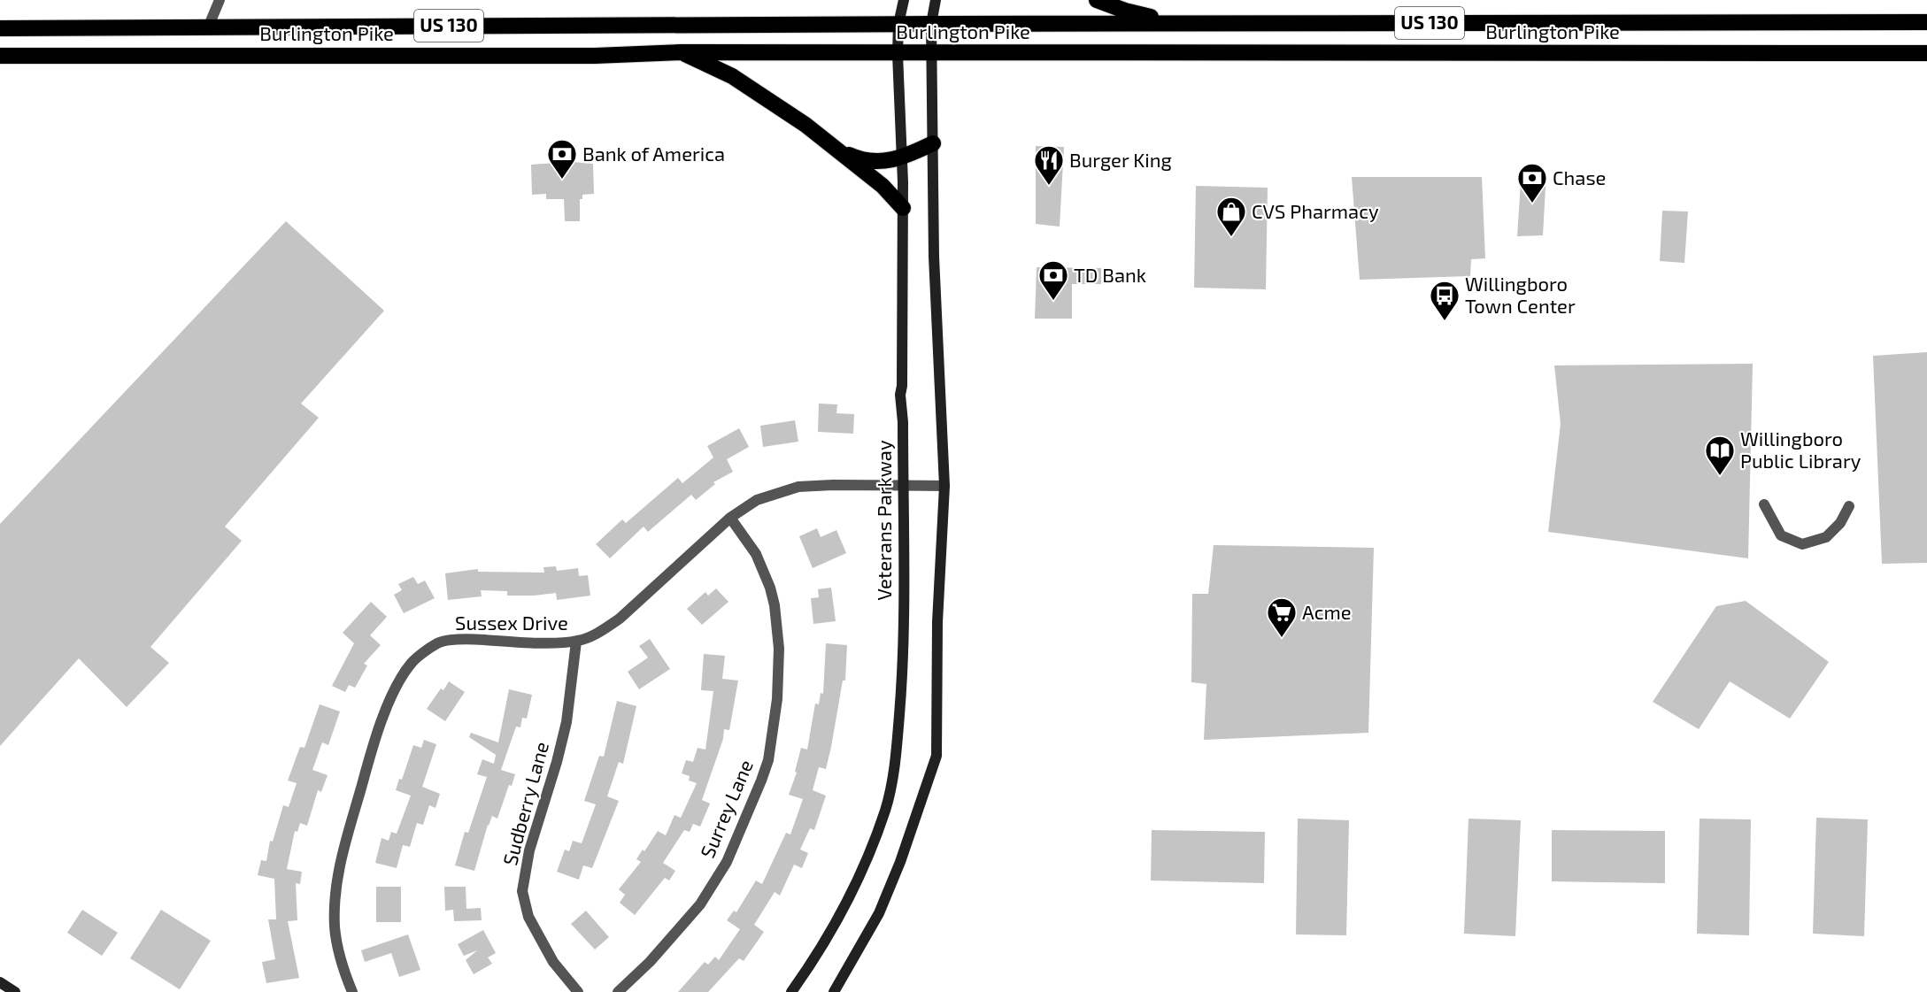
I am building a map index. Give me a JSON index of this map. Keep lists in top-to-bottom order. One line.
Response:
{"streets":{"highway":["US 130","Burlington Pike"],"main road":["Veterans Parkway"],"street":["Sussex Drive","Sudberry Lane","Surrey Lane"]},"crossings":[["Burlington Pike","Veterans Parkway"],["Veterans Parkway","Sussex Drive"],["Sussex Drive","Sudberry Lane"],["Sussex Drive","Surrey Lane"]],"places":{"bank":["Bank of America","Chase","TD Bank"],"restaurant":["Burger King"],"shop":["CVS Pharmacy"],"bus stop":["Willingboro Town Center"],"library":["Willingboro Public Library"],"supermarket":["Acme"]}}
